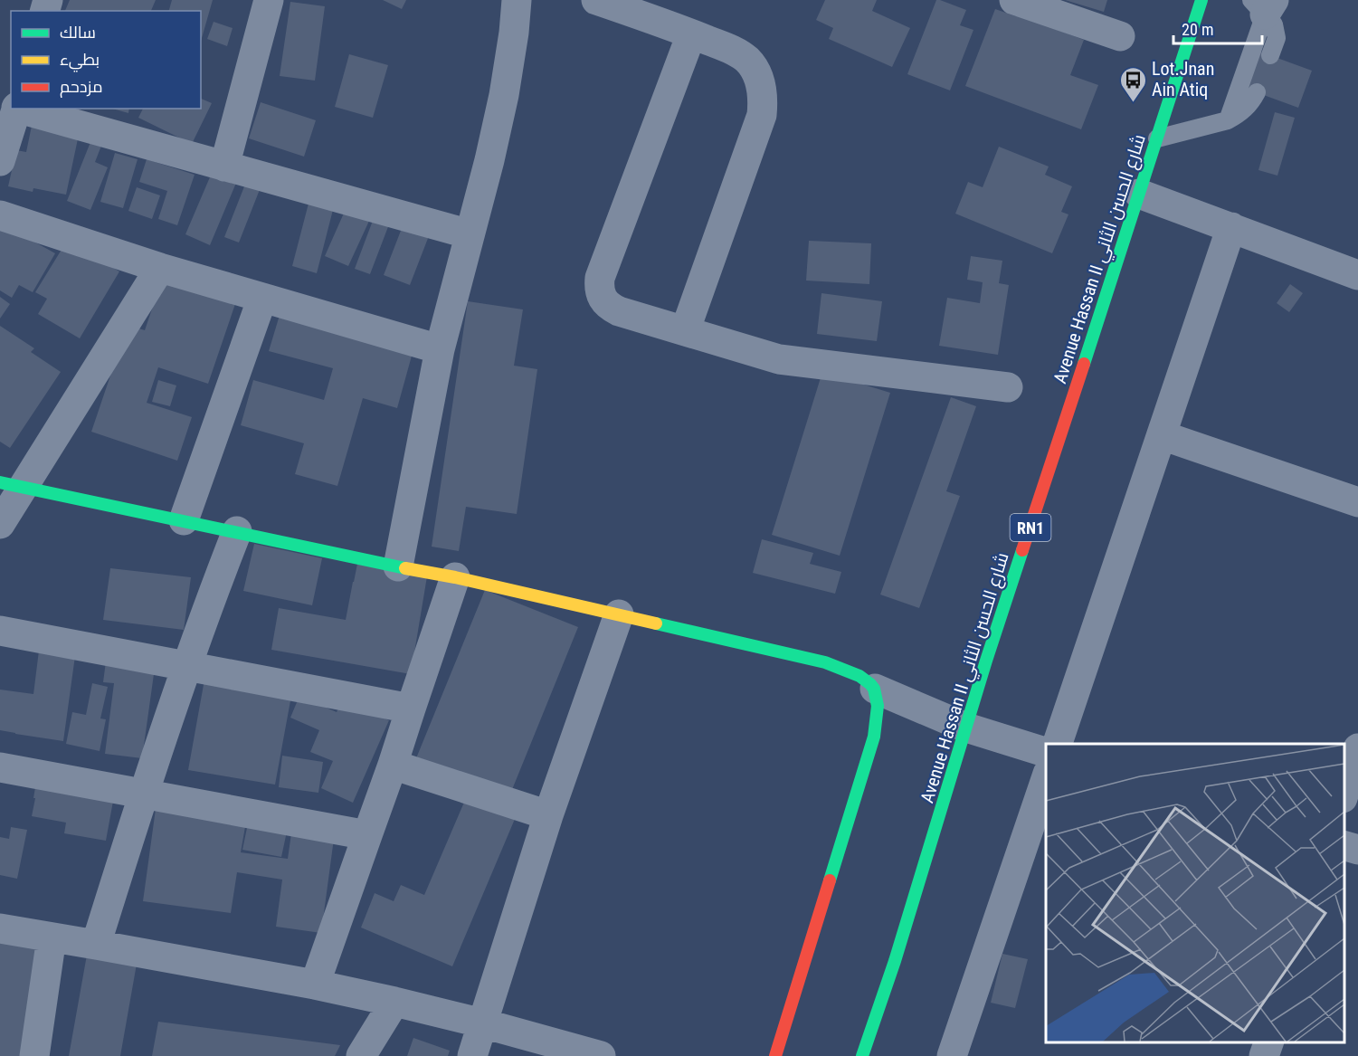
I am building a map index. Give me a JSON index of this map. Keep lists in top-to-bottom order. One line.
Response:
{"streets":{"street":["Avenue Hassan II شارع الحسن الثاني","RN1"]},"places":{"bus stop":["Lot.Jnan Ain Atiq"]},"legend":["سالك","بطيء","مزدحم"],"scale_bar":"20 m"}
